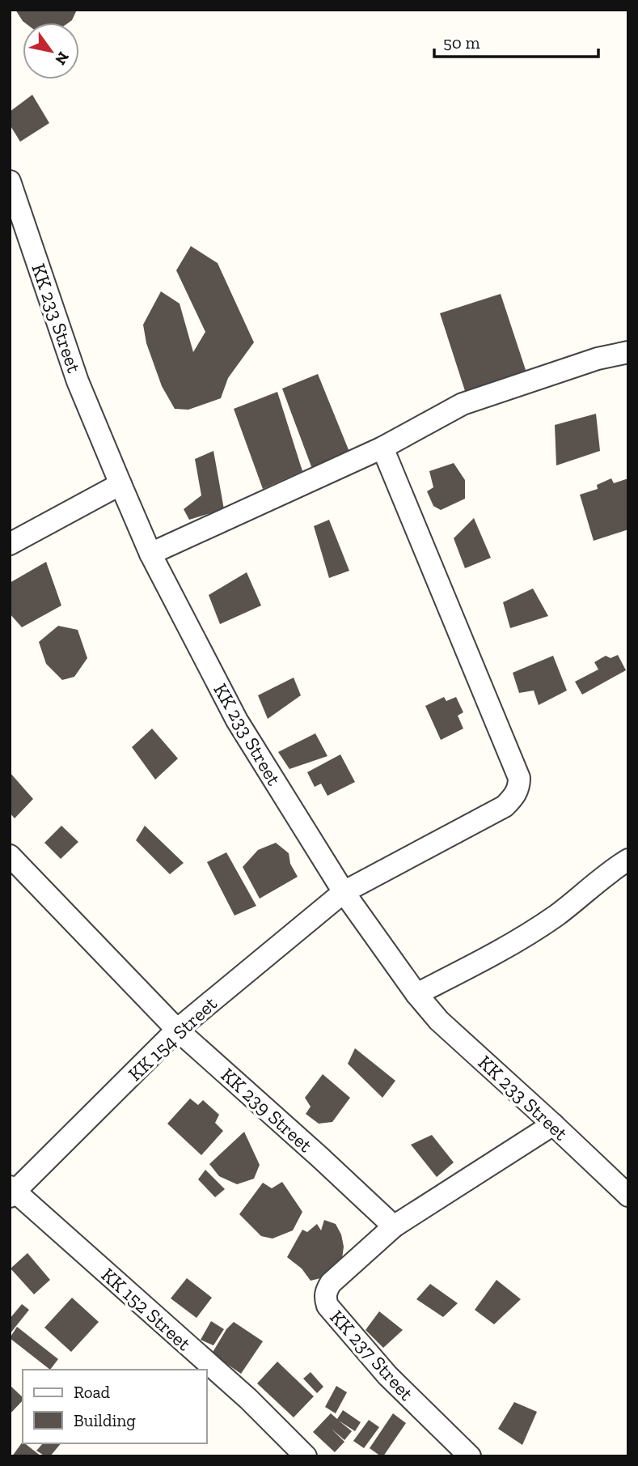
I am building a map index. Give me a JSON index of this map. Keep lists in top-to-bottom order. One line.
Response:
{"streets":{"street":["KK 233 Street","KK 154 Street","KK 239 Street","KK 152 Street","KK 237 Street"]},"crossings":[["KK 233 Street","KK 154 Street"],["KK 154 Street","KK 239 Street"],["KK 154 Street","KK 152 Street"],["KK 239 Street","KK 237 Street"]],"legend":["Road","Building"],"scale_bar":"50 m","north":"bottom right"}
